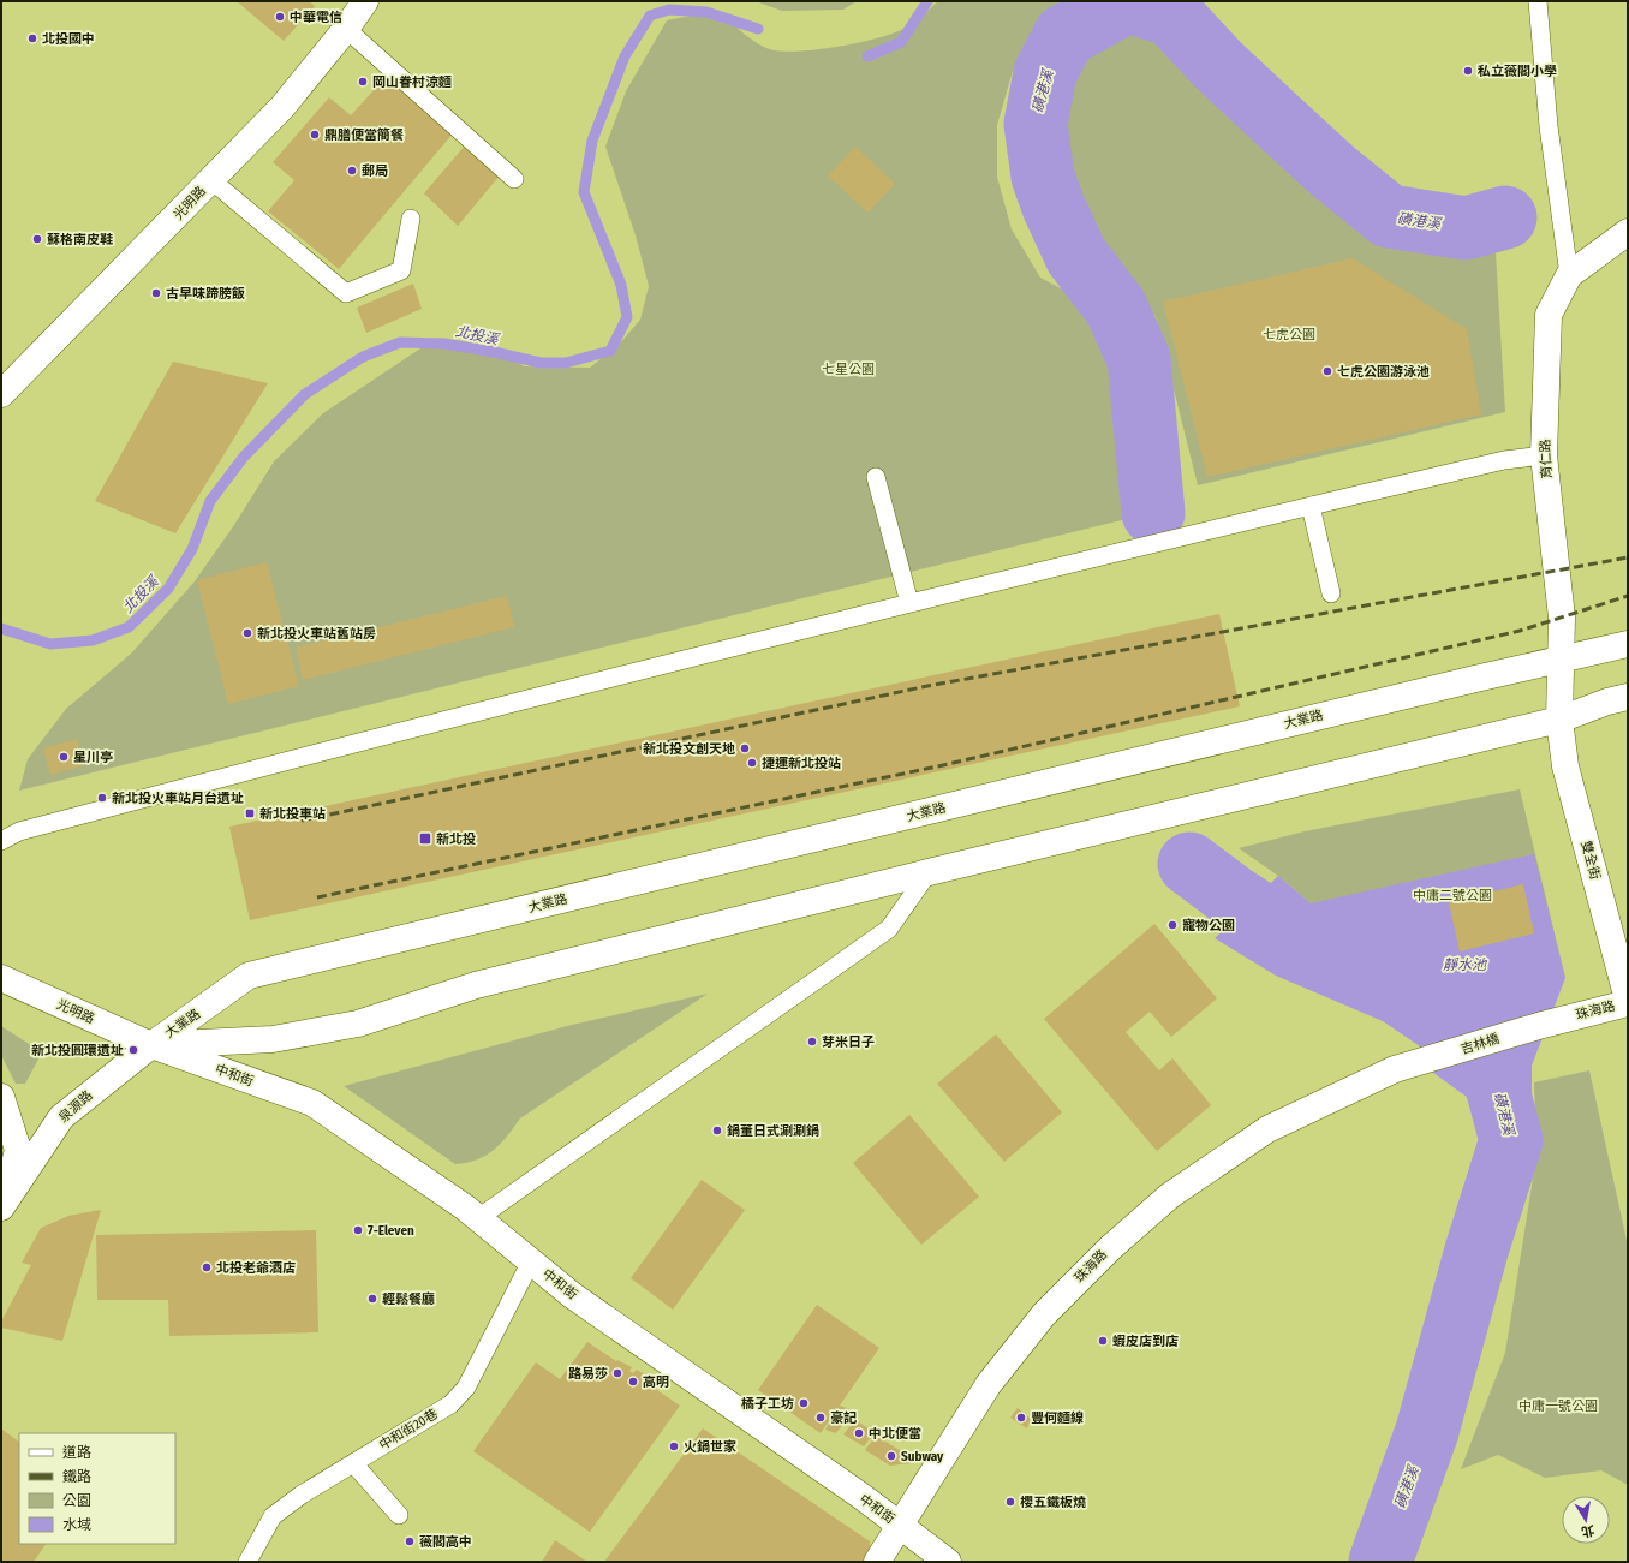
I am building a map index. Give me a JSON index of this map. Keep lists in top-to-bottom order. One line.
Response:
{"streets":{"street":["光明路","育仁路","大業路","雙全街","珠海路","吉林橋","中和街","泉源路"],"lane":["中和街20巷"]},"crossings":[["光明路","大業路"],["光明路","中和街"],["光明路","泉源路"],["育仁路","大業路"],["育仁路","雙全街"],["大業路","雙全街"],["大業路","中和街"],["大業路","泉源路"],["珠海路","吉林橋"],["珠海路","中和街"],["中和街","泉源路"],["中和街","中和街20巷"]],"water":["磺港溪","北投溪","靜水池"],"parks":["七虎公園","七星公園","中庸二號公園","中庸一號公園"],"places":{"other":["中華電信","北投國中","私立薇閣小學","岡山眷村涼麵","鼎膳便當簡餐","郵局","蘇格南皮鞋","古早味蹄膀飯","七虎公園游泳池","新北投火車站舊站房","新北投文創天地","星川亭","捷運新北投站","新北投火車站月台遺址","寵物公園","芽米日子","新北投圓環遺址","鍋董日式涮涮鍋","7-Eleven","北投老爺酒店","輕鬆餐廳","蝦皮店到店","路易莎","高明","橘子工坊","豪記","豐何麵線","中北便當","火鍋世家","Subway","櫻五鐵板燒","薇閣高中"],"transit":["新北投車站","新北投"]},"legend":["道路","鐵路","公園","水域"],"north":"bottom"}
